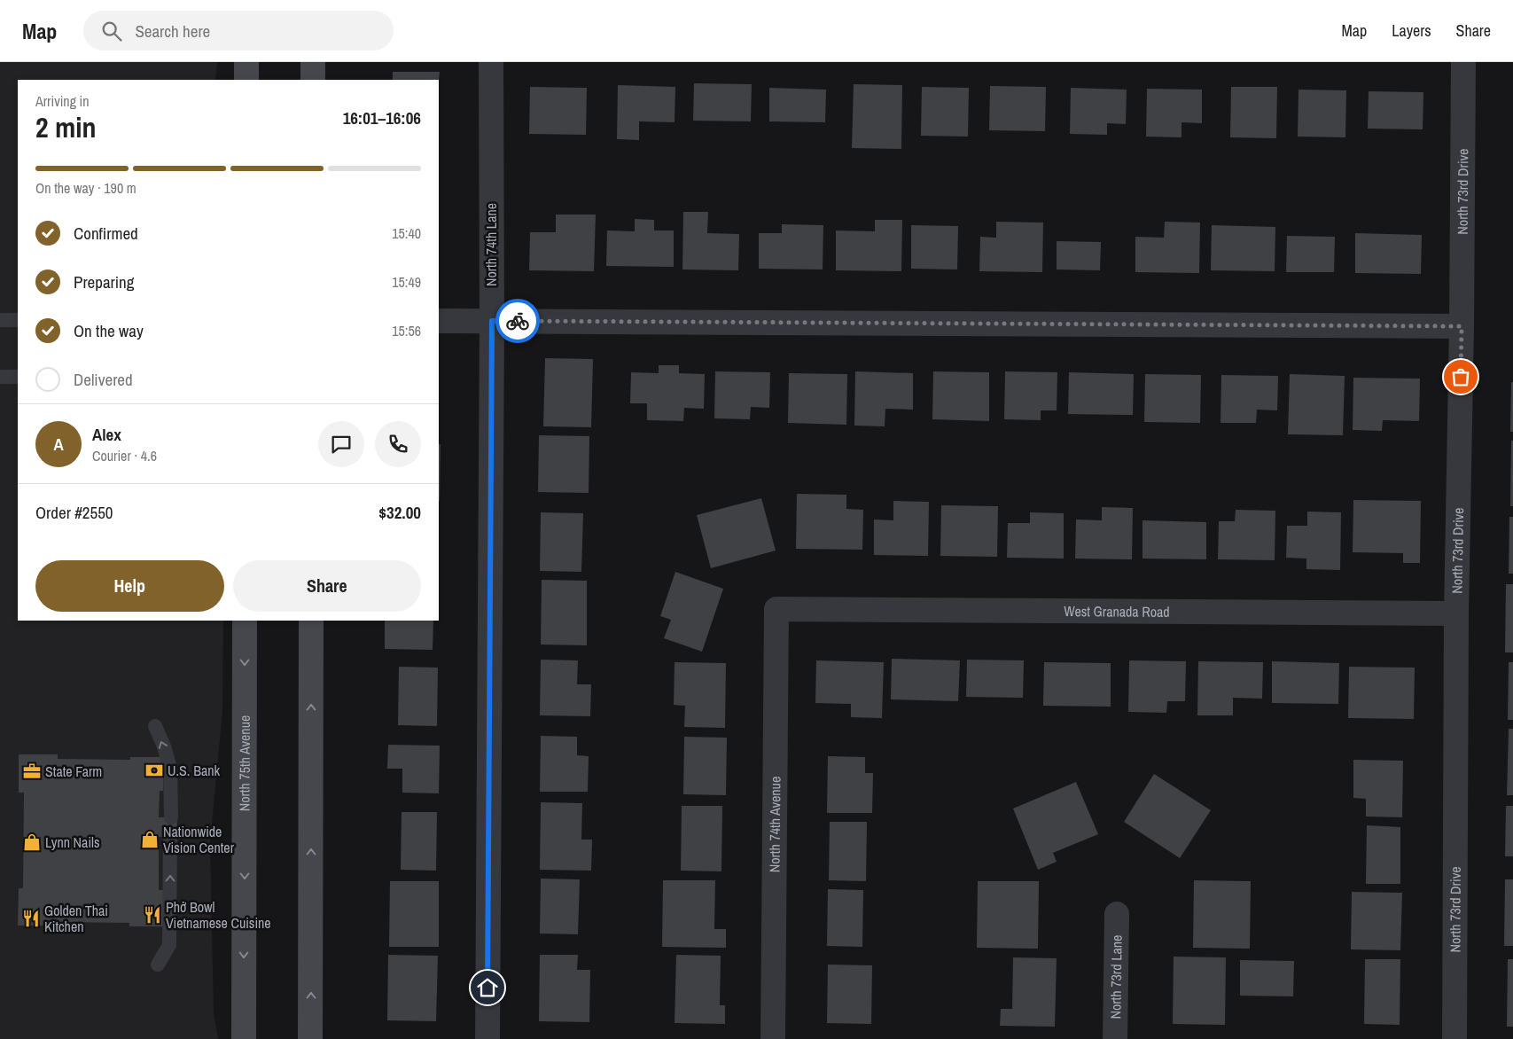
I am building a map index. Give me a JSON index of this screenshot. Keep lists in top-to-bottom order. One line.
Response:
{"streets":{"main road":["North 75th Avenue"],"street":["North 73rd Drive","North 74th Lane","West Granada Road","North 74th Avenue","North 73rd Lane"]},"crossings":[["North 73rd Drive","West Granada Road"],["West Granada Road","North 74th Avenue"]],"places":{"bank":["U.S. Bank"],"office":["State Farm"],"shop":["Nationwide Vision Center","Lynn Nails"],"restaurant":["Phở Bowl Vietnamese Cuisine","Golden Thai Kitchen"]},"page":{"header":"Map","search":"Search here","nav":["Map","Layers","Share"],"heading":["2 min","Arriving in","16:01–16:06"],"panel":["Alex","Courier · 4.6","Order #2550","$32.00"],"bar":"On the way · 190 m","list":[["Confirmed","15:40"],["Preparing","15:49"],["On the way","15:56"],"Delivered"],"round":"A","buttons":["Help","Share"]}}
